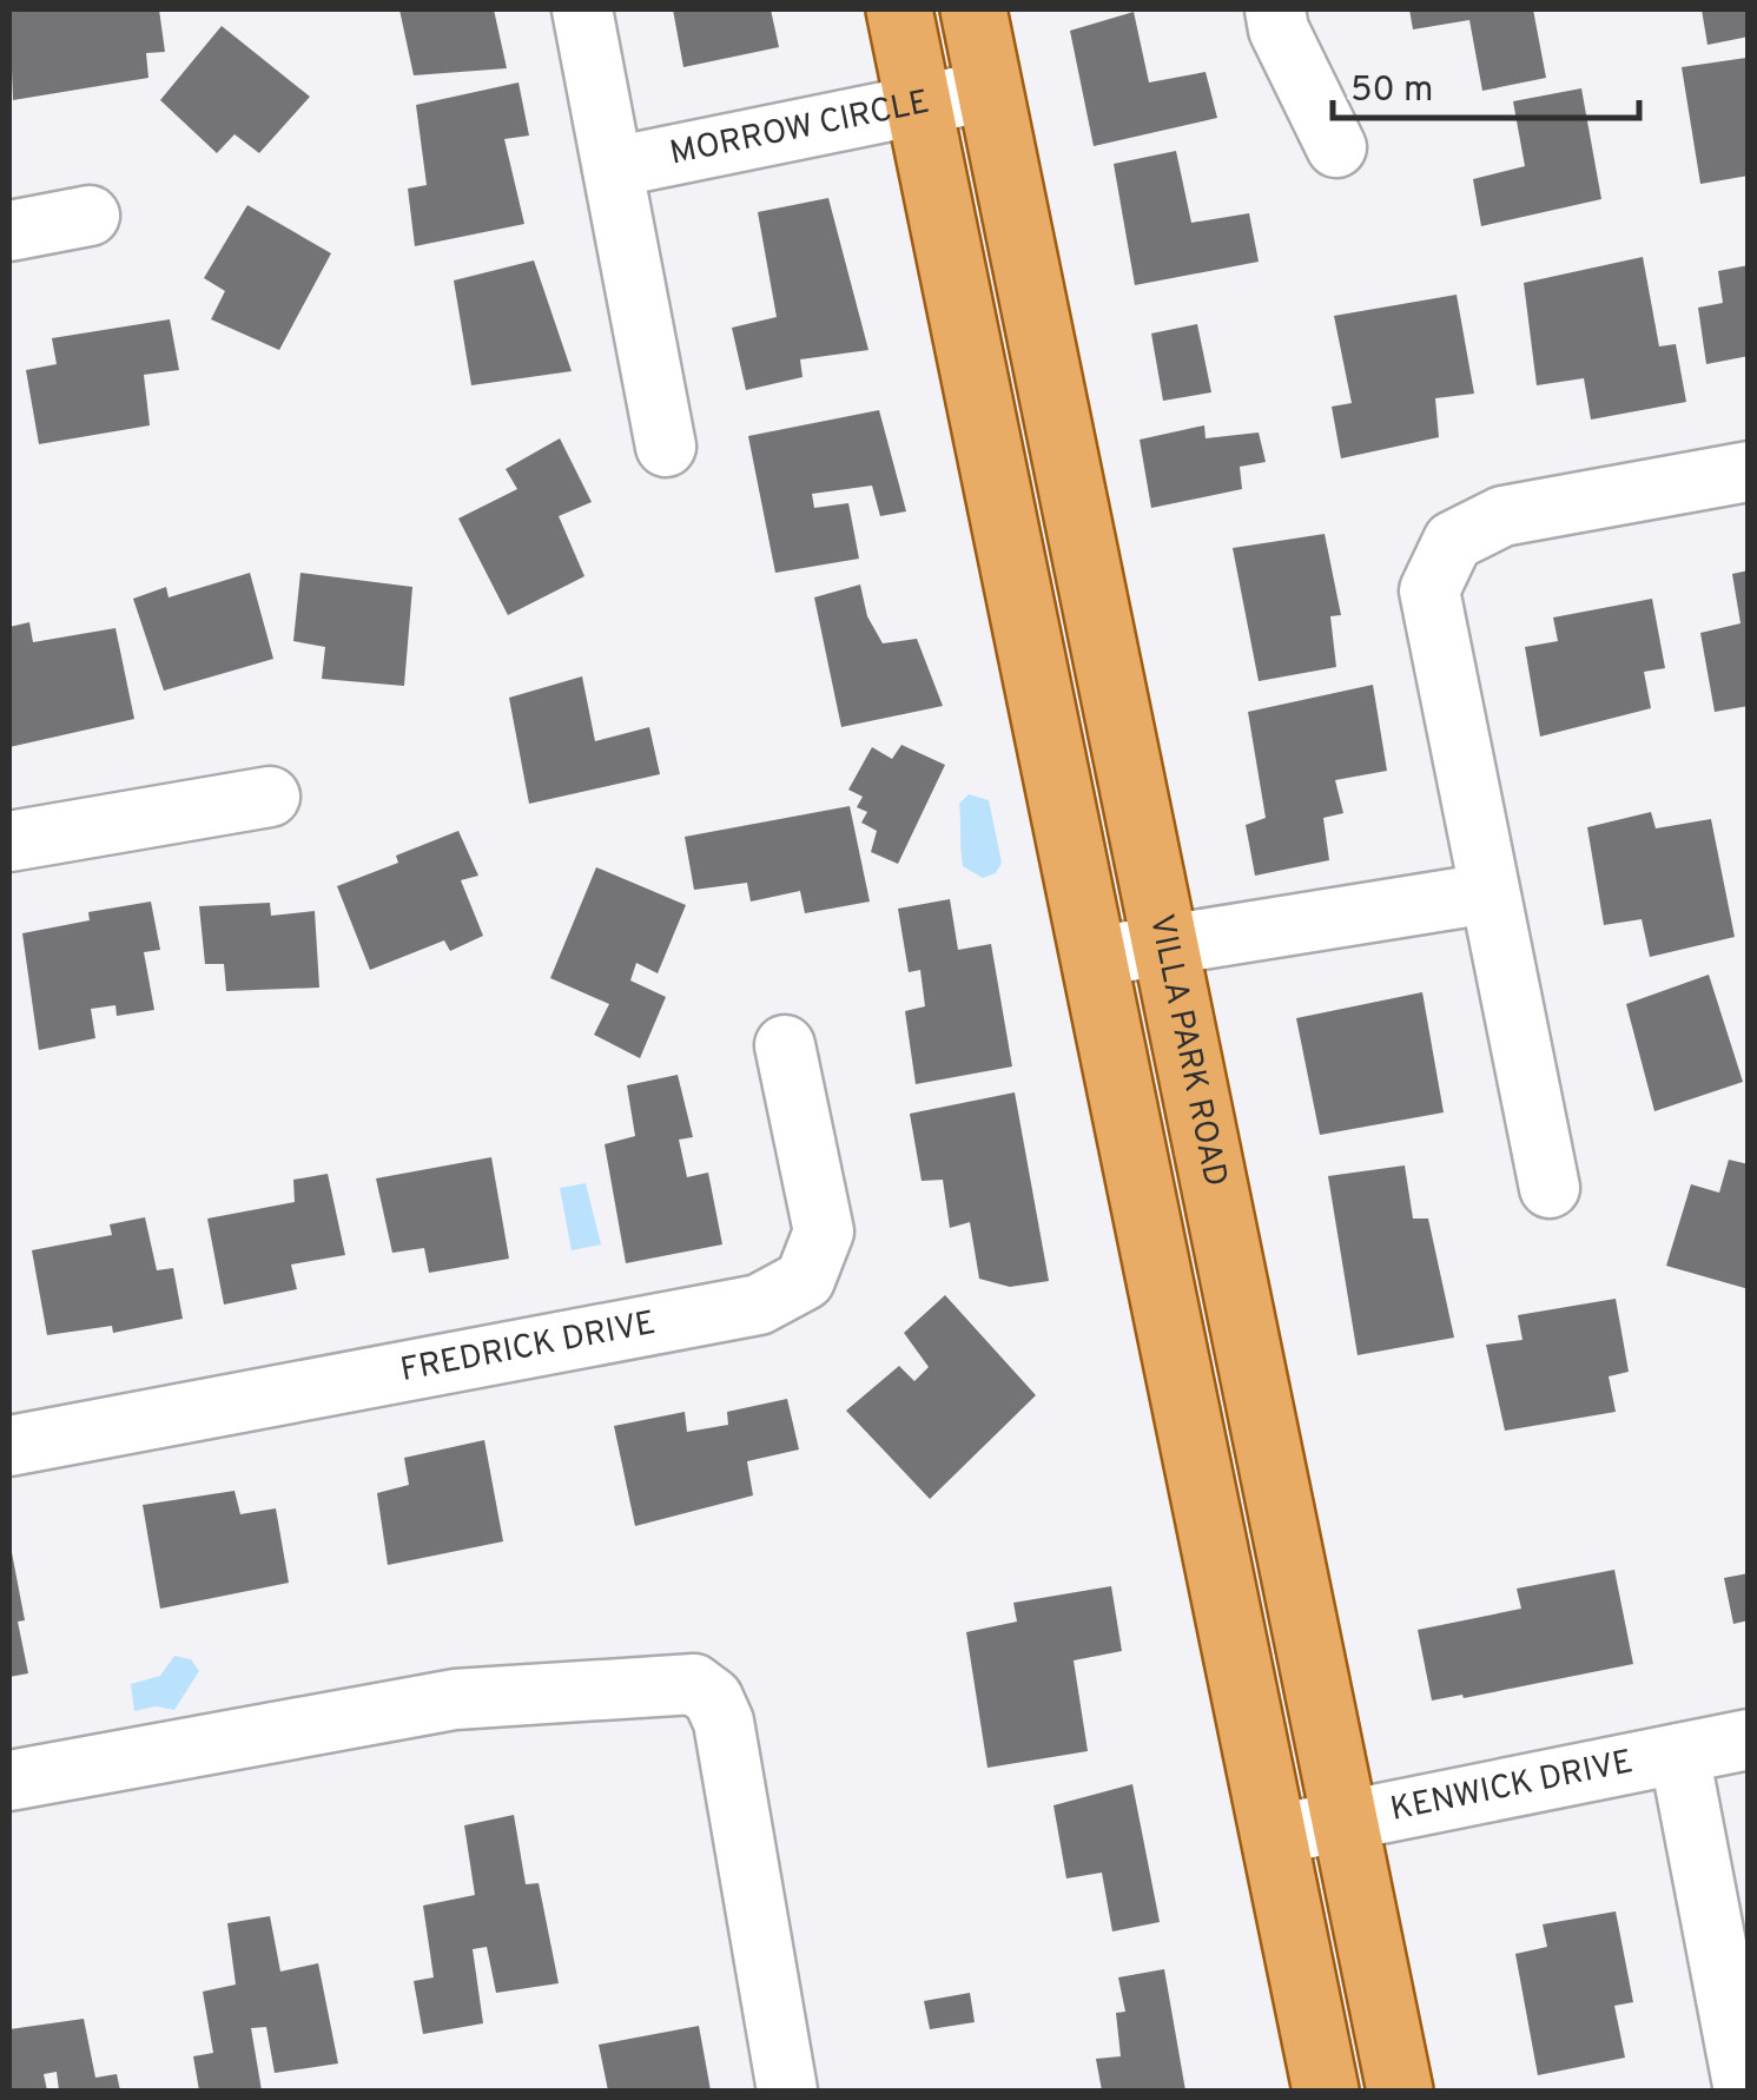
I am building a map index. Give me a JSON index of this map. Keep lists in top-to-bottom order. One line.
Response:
{"streets":{"main road":["VILLA PARK ROAD"],"street":["MORROW CIRCLE","FREDRICK DRIVE","KENWICK DRIVE"]},"crossings":[["MORROW CIRCLE","VILLA PARK ROAD"],["VILLA PARK ROAD","KENWICK DRIVE"]],"scale_bar":"50 m"}
